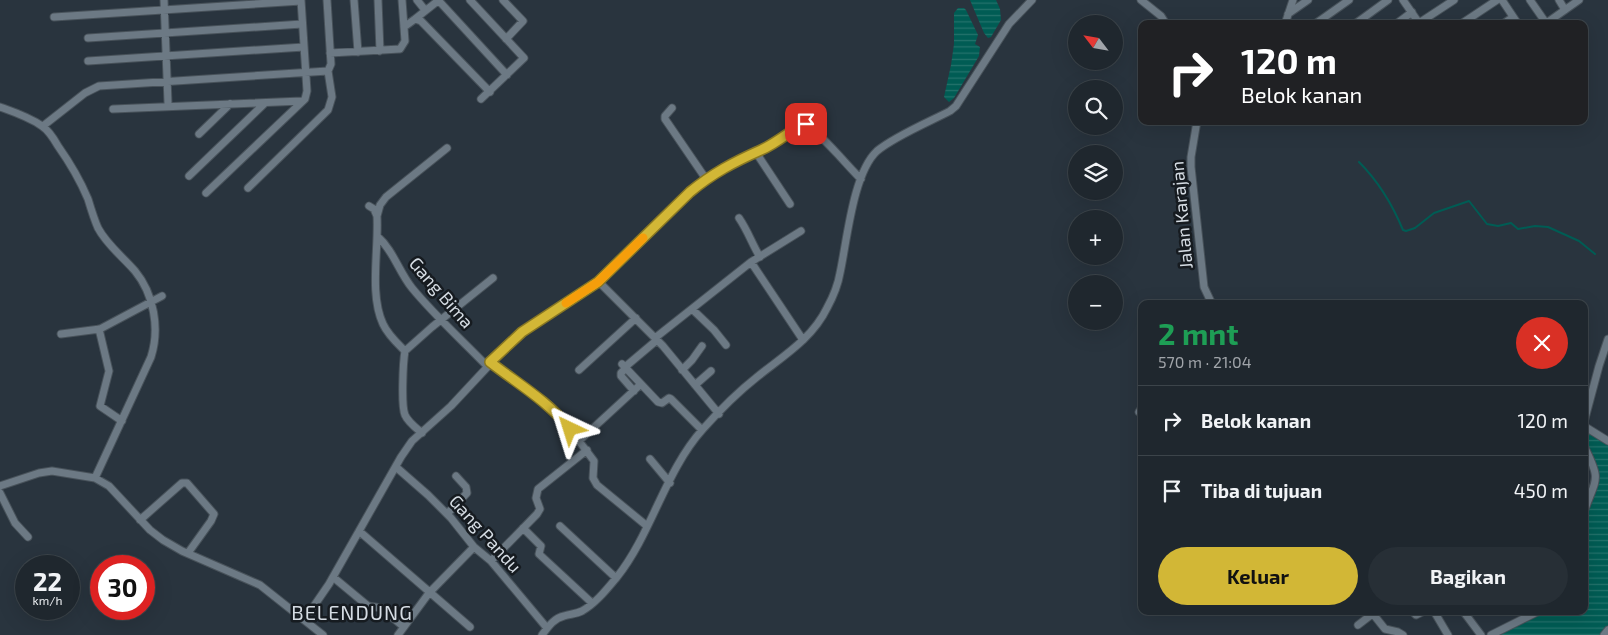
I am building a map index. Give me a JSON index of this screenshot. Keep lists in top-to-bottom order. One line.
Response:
{"streets":{"street":["Jalan Karajan","Gang Bima","Gang Pandu"]},"districts":["BELENDUNG"],"north":"top left","page":{"map_buttons":["+","−"],"turn":["120 m","Belok kanan"],"heading":["2 mnt","570 m · 21:04"],"list":[{"name":"Belok kanan","value":"120 m"},{"name":"Tiba di tujuan","value":"450 m"}],"buttons":["Keluar","Bagikan"],"speed":"22 km/h","limit":"30"}}
